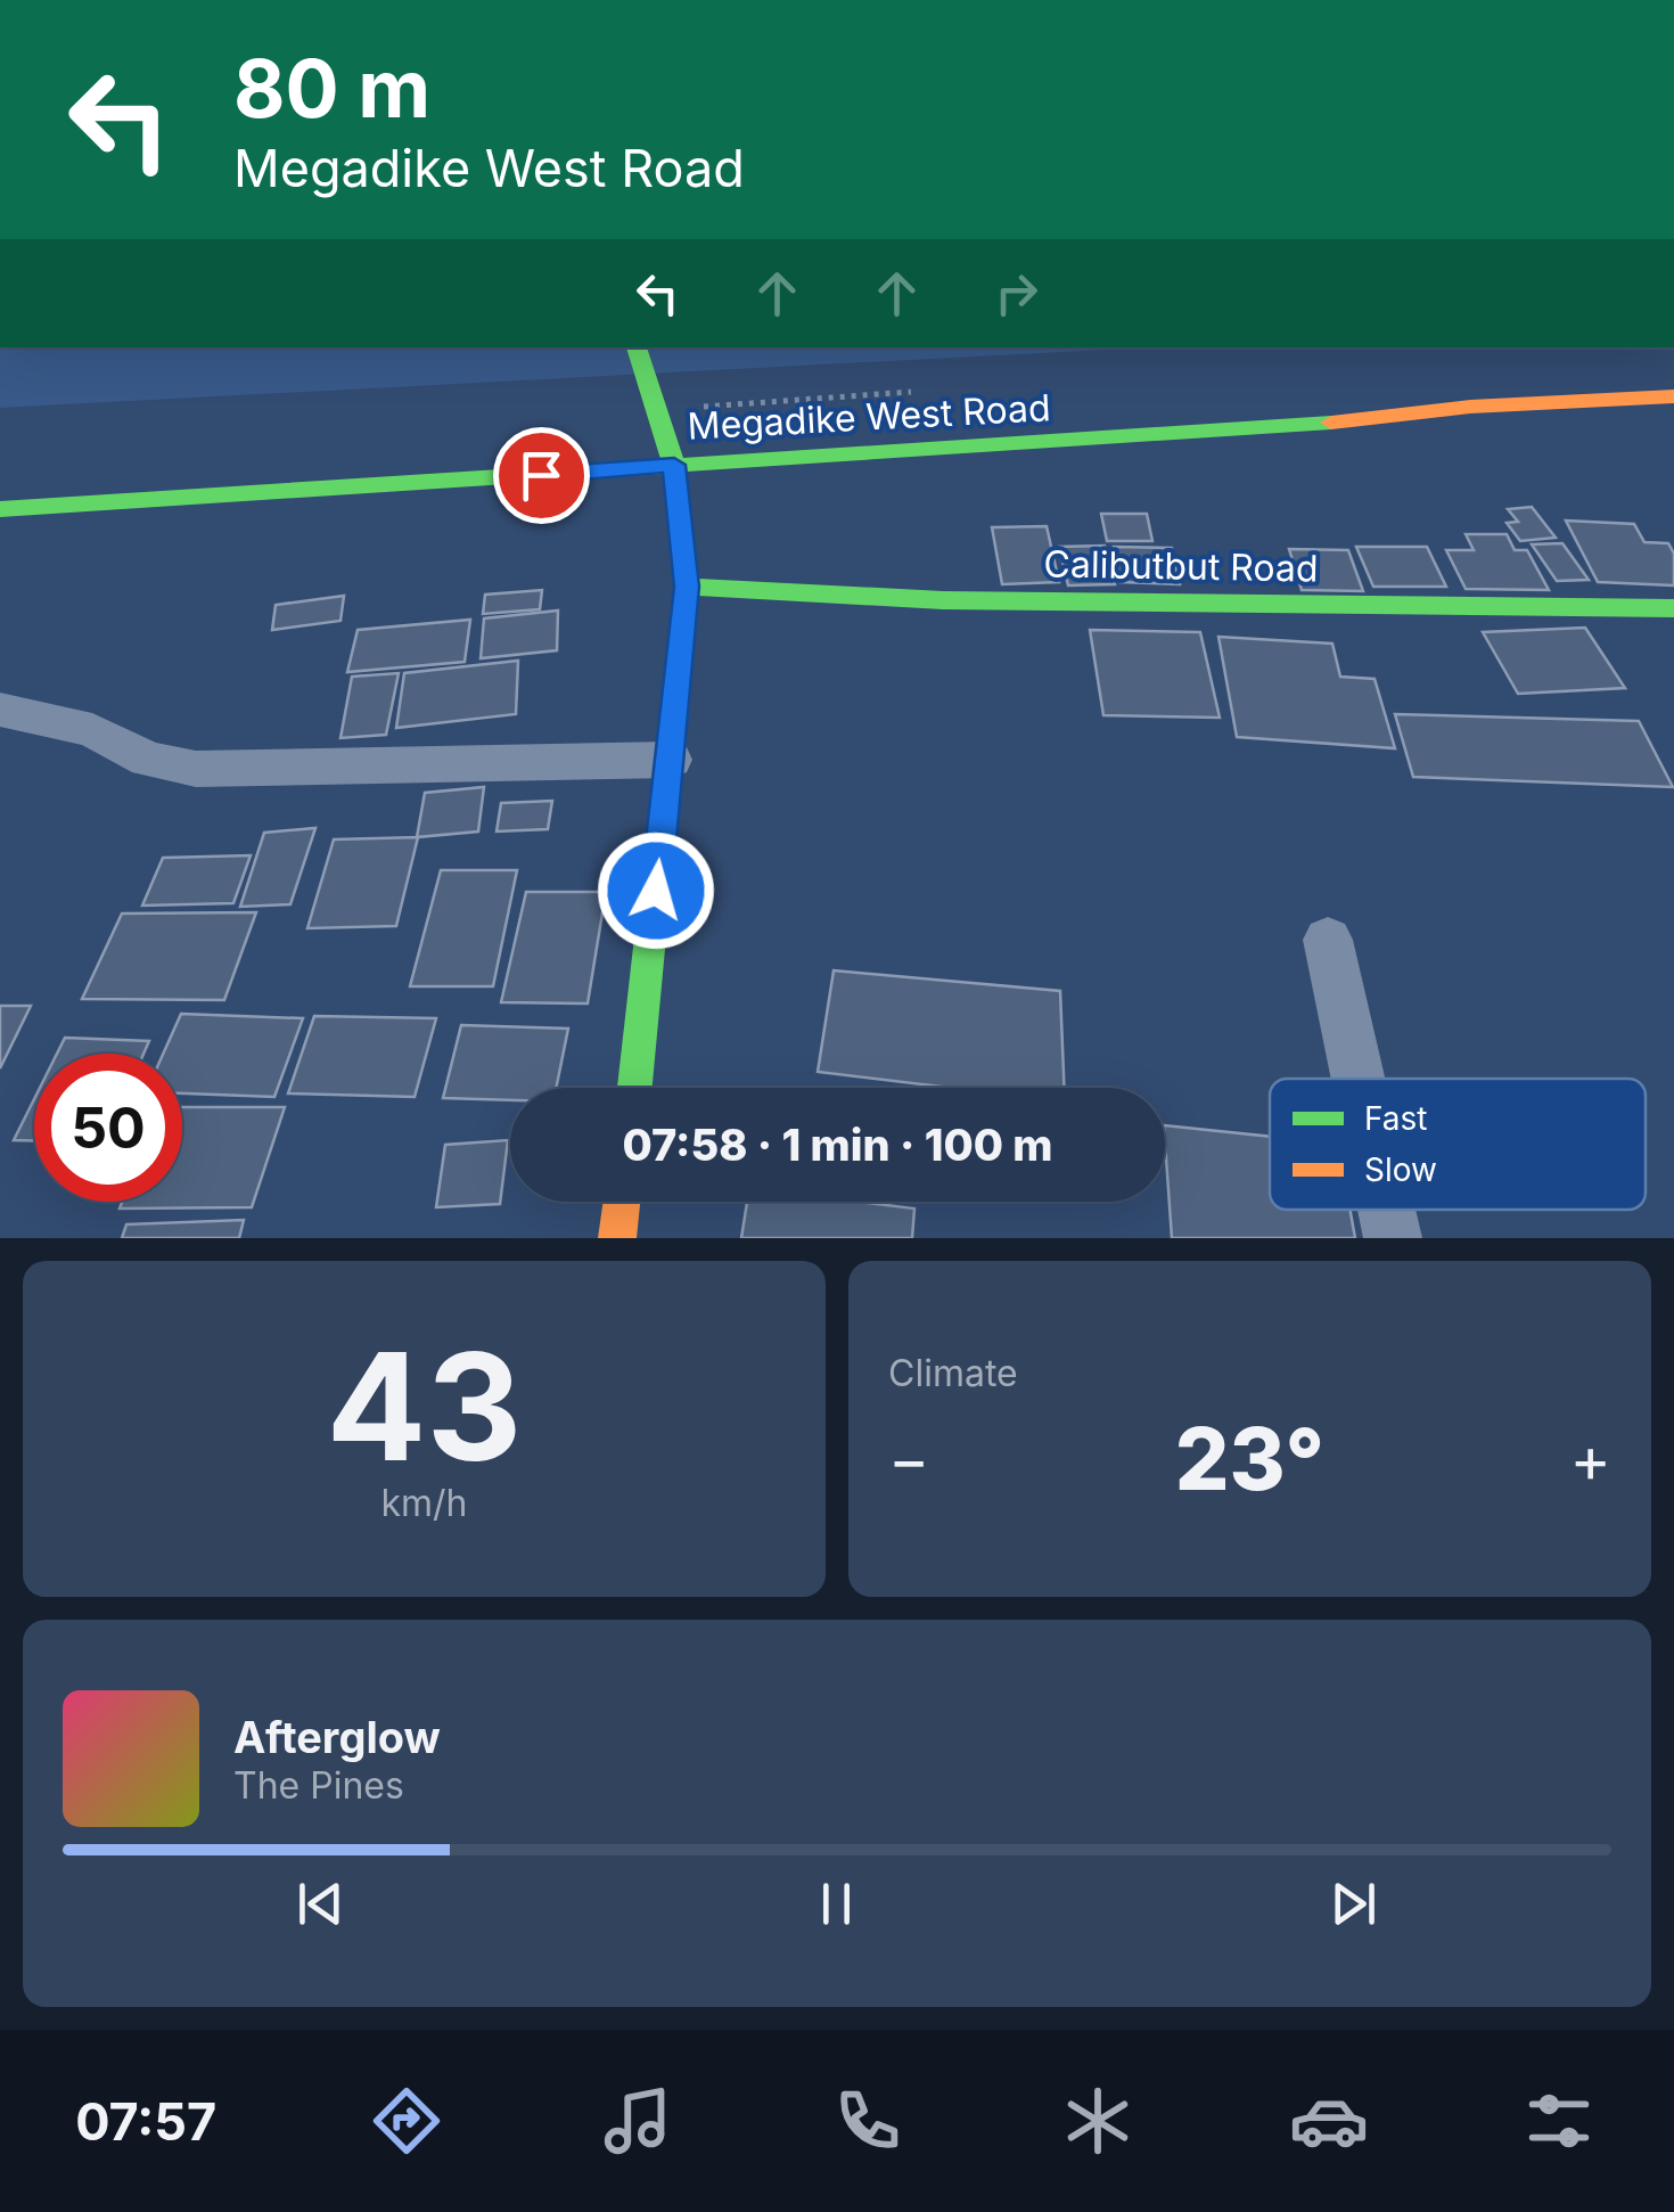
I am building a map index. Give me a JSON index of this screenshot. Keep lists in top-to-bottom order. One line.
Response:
{"streets":{"street":["Megadike West Road","Calibutbut Road"]},"legend":["Fast","Slow"],"page":{"turn":["80 m","Megadike West Road"],"limit":"50","trip":"07:58 · 1 min · 100 m","tile":[["43","km/h"],"Climate"],"heat":["−","23°","+"],"song":["Afterglow","The Pines"],"tabs":"07:57"}}
